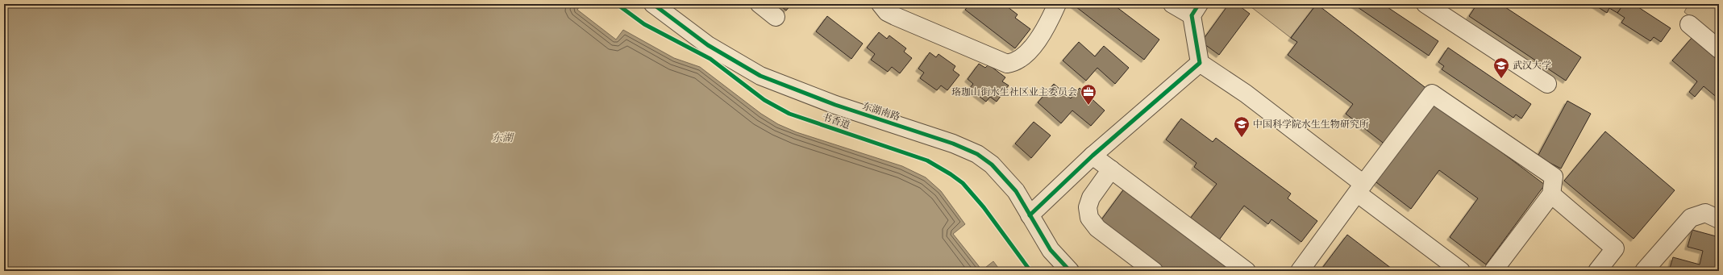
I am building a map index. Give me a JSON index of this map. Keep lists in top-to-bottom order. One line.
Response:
{"streets":{"street":["东湖南路"],"cycle path":["书香道"]},"water":["东湖"],"places":{"school or university":["武汉大学","中国科学院水生生物研究所"],"office":["珞珈山街水生社区业主委员会"]}}
